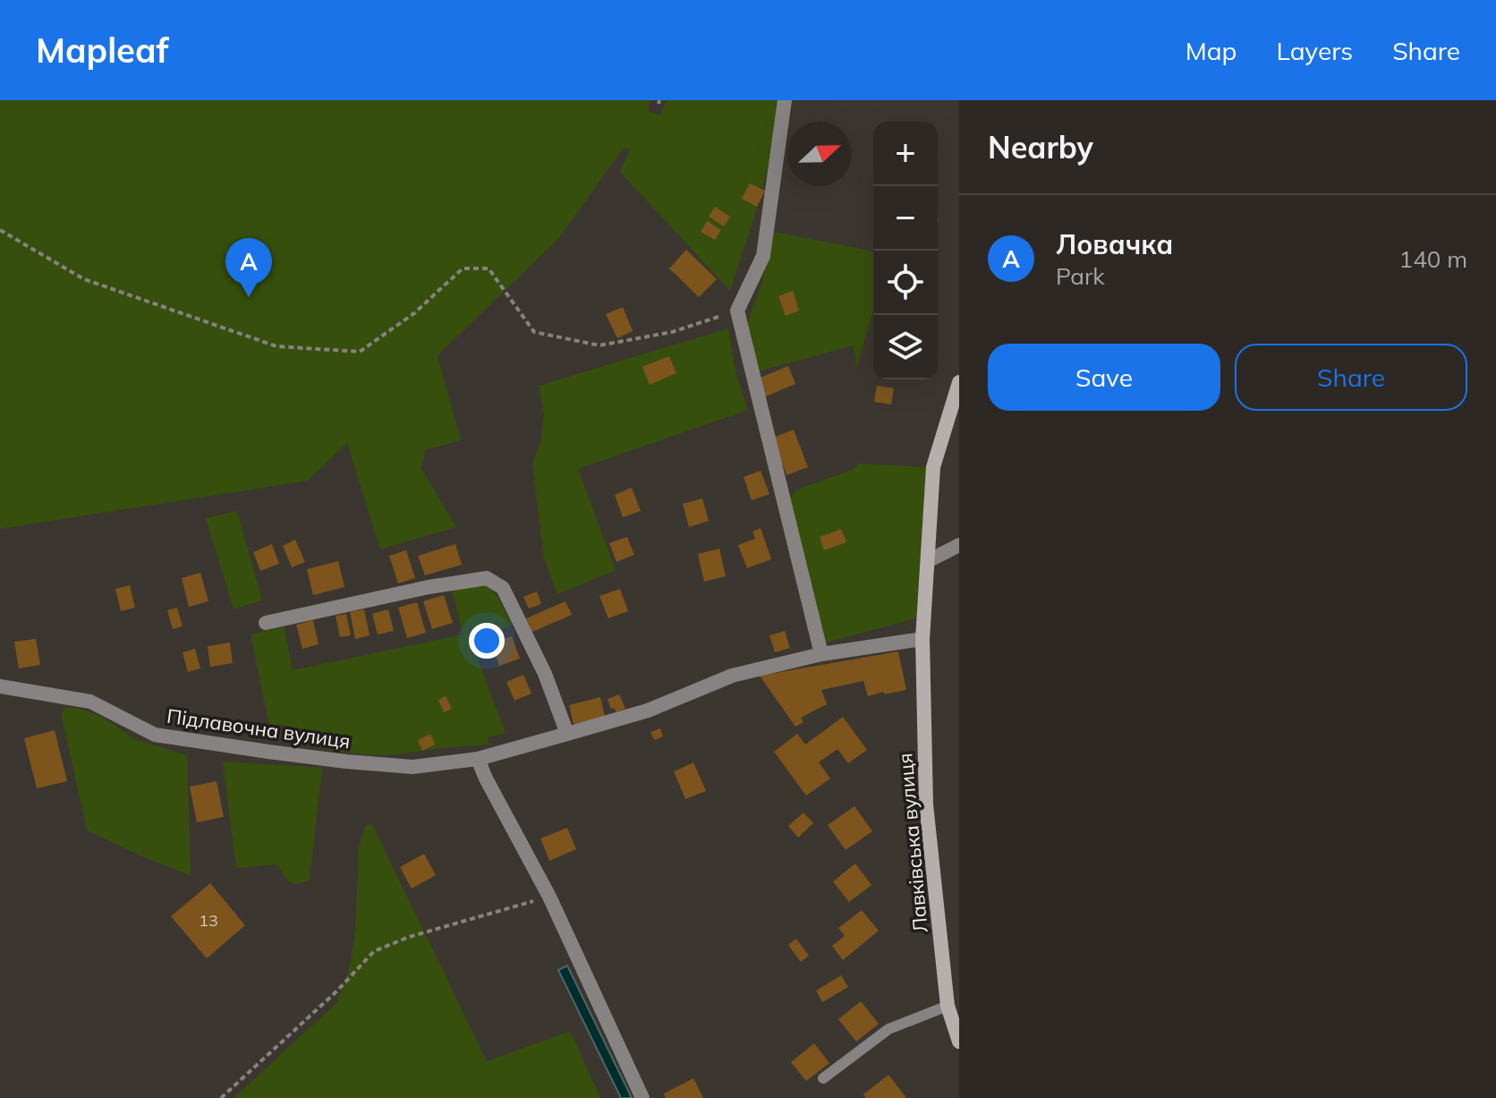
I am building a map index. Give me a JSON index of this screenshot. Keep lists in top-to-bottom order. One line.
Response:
{"streets":{"street":["Підлавочна вулиця","Лавківська вулиця"]},"crossings":[["Підлавочна вулиця","Лавківська вулиця"]],"house_numbers":["13"],"north":"right","page":{"header":"Mapleaf","nav":["Map","Layers","Share"],"heading":"Nearby","map_buttons":["+","−"],"list":[{"mark":"A","name":"Ловачка","note":"Park","value":"140 m"}],"pins":"A","buttons":["Save","Share"]}}
